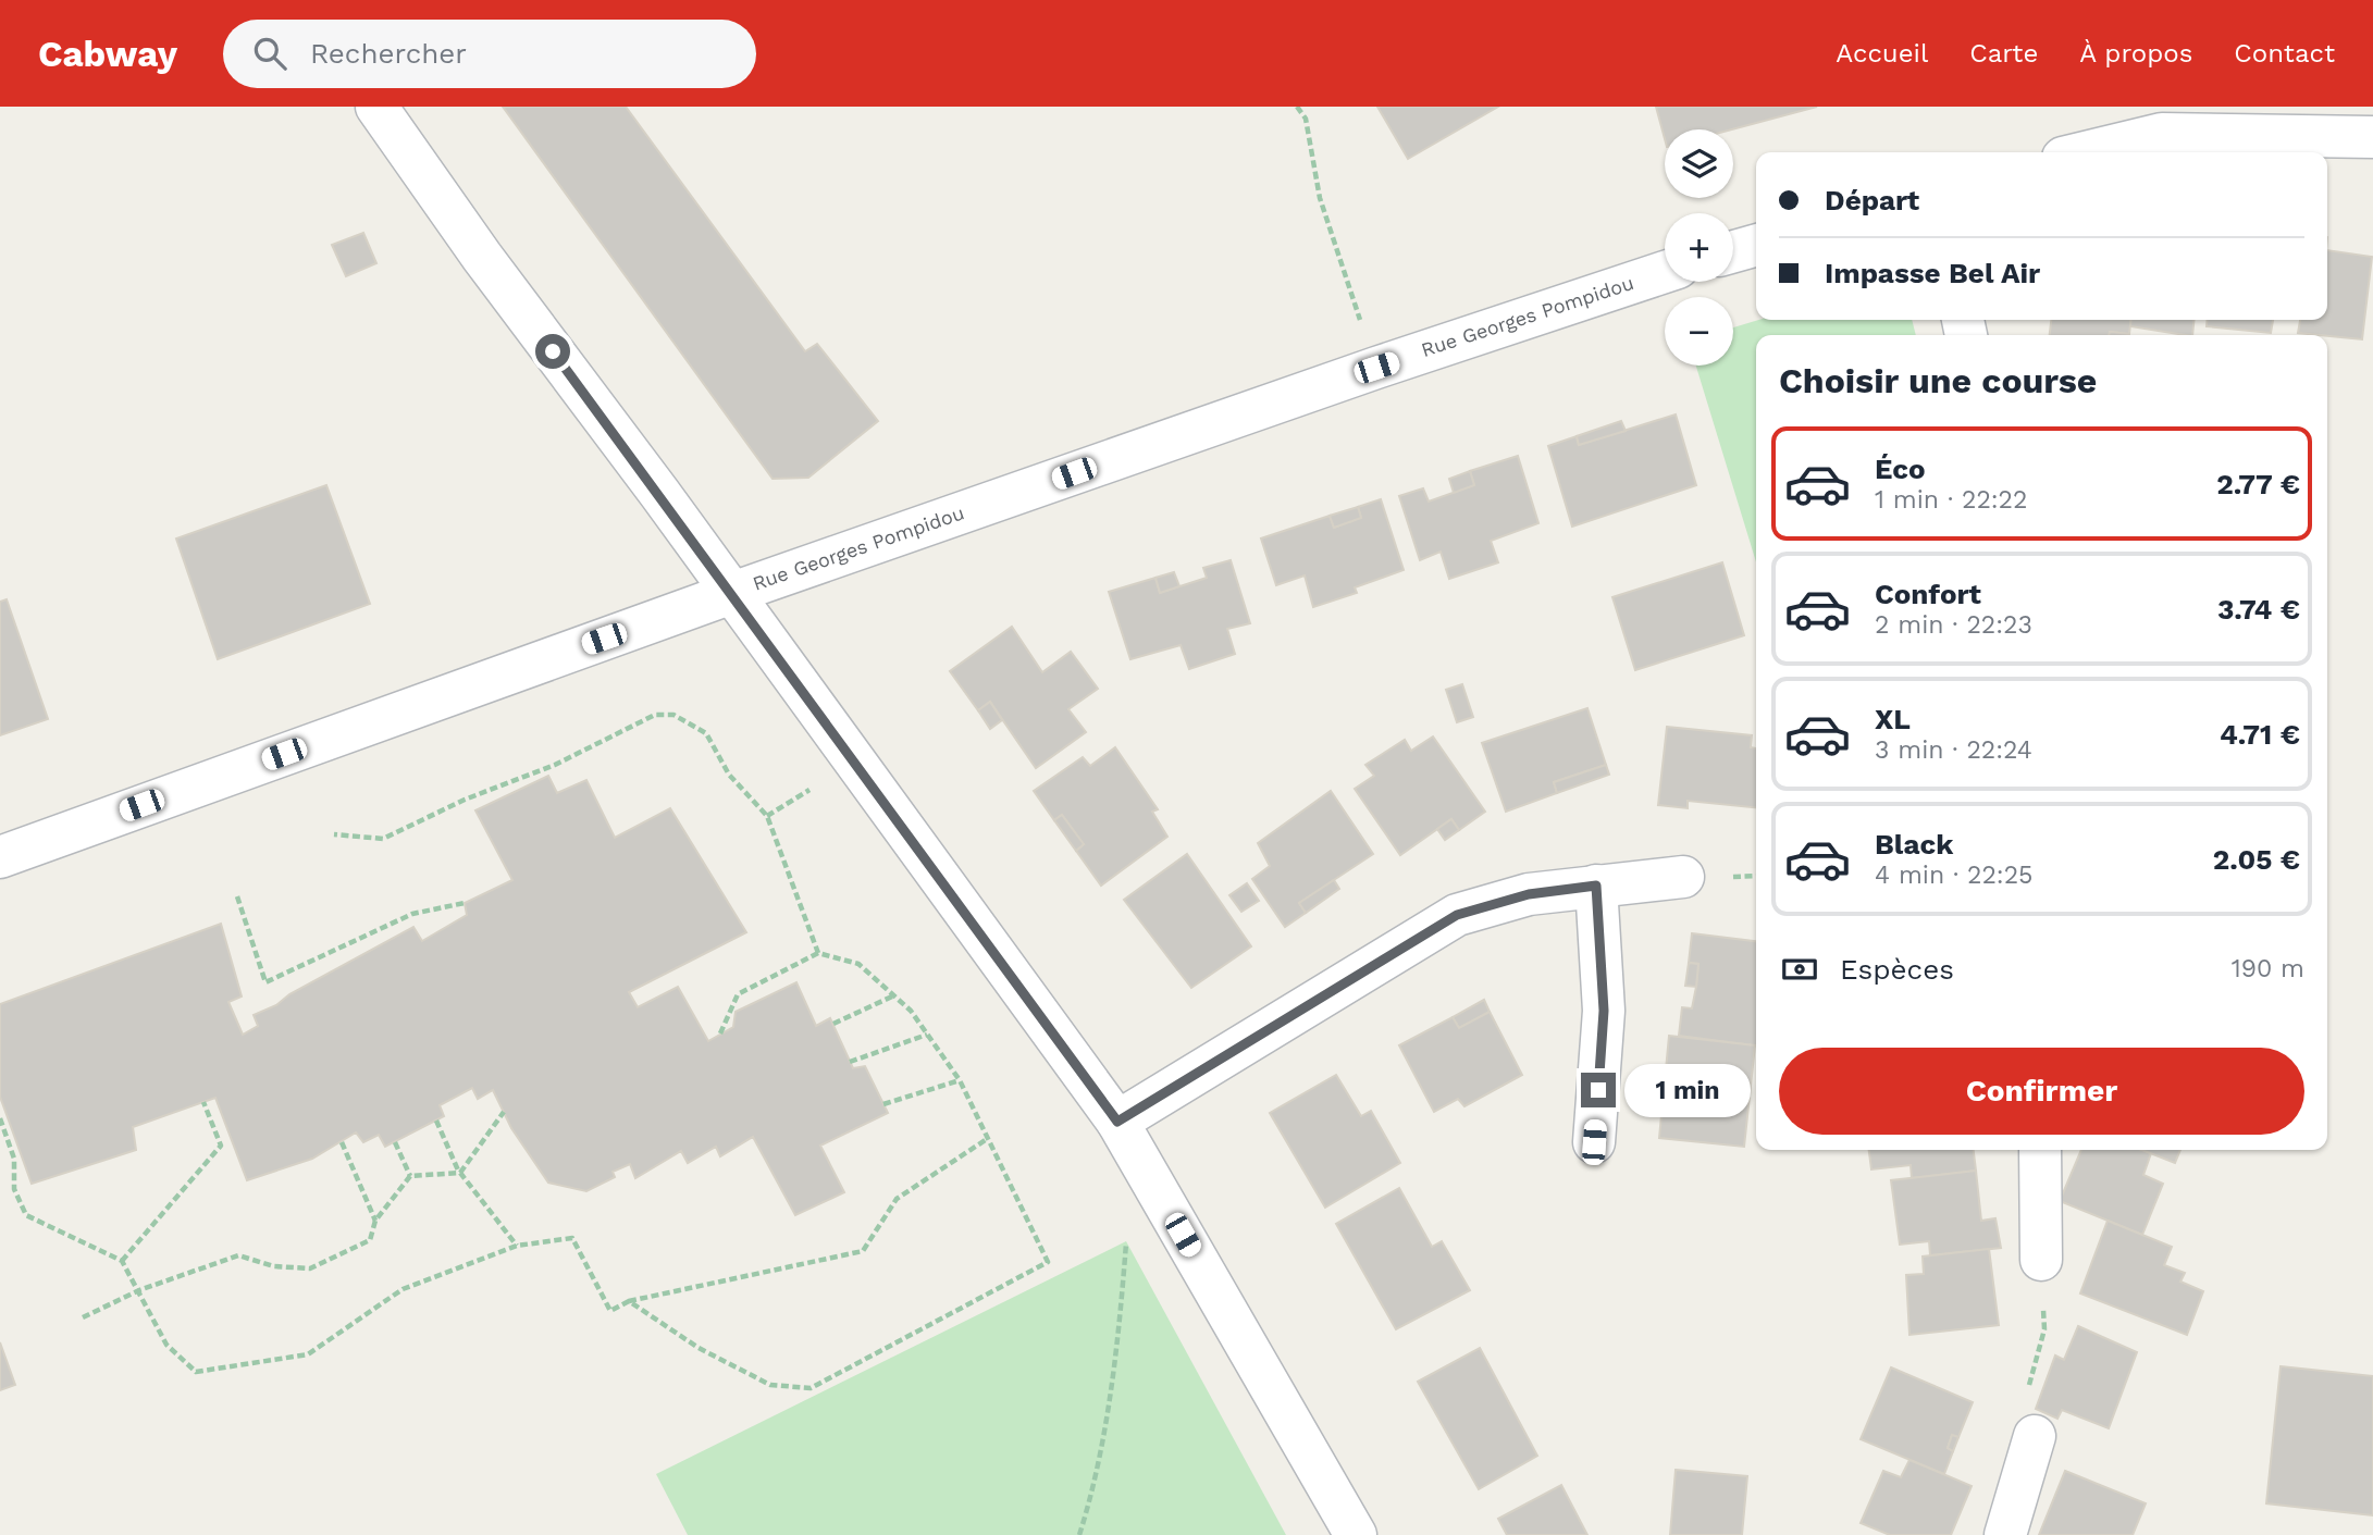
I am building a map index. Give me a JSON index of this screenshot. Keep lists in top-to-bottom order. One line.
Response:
{"streets":{"street":["Rue Georges Pompidou"]},"page":{"header":"Cabway","search":"Rechercher","nav":["Accueil","Carte","À propos","Contact"],"map_buttons":["+","−"],"banner":["Départ","Impasse Bel Air"],"heading":"Choisir une course","list":[{"name":"Éco","note":"1 min · 22:22","value":"2.77 €"},{"name":"Confort","note":"2 min · 22:23","value":"3.74 €"},{"name":"XL","note":"3 min · 22:24","value":"4.71 €"},{"name":"Black","note":"4 min · 22:25","value":"2.05 €"}],"pay":["Espèces","190 m"],"buttons":"Confirmer","bubble":"1 min"}}
